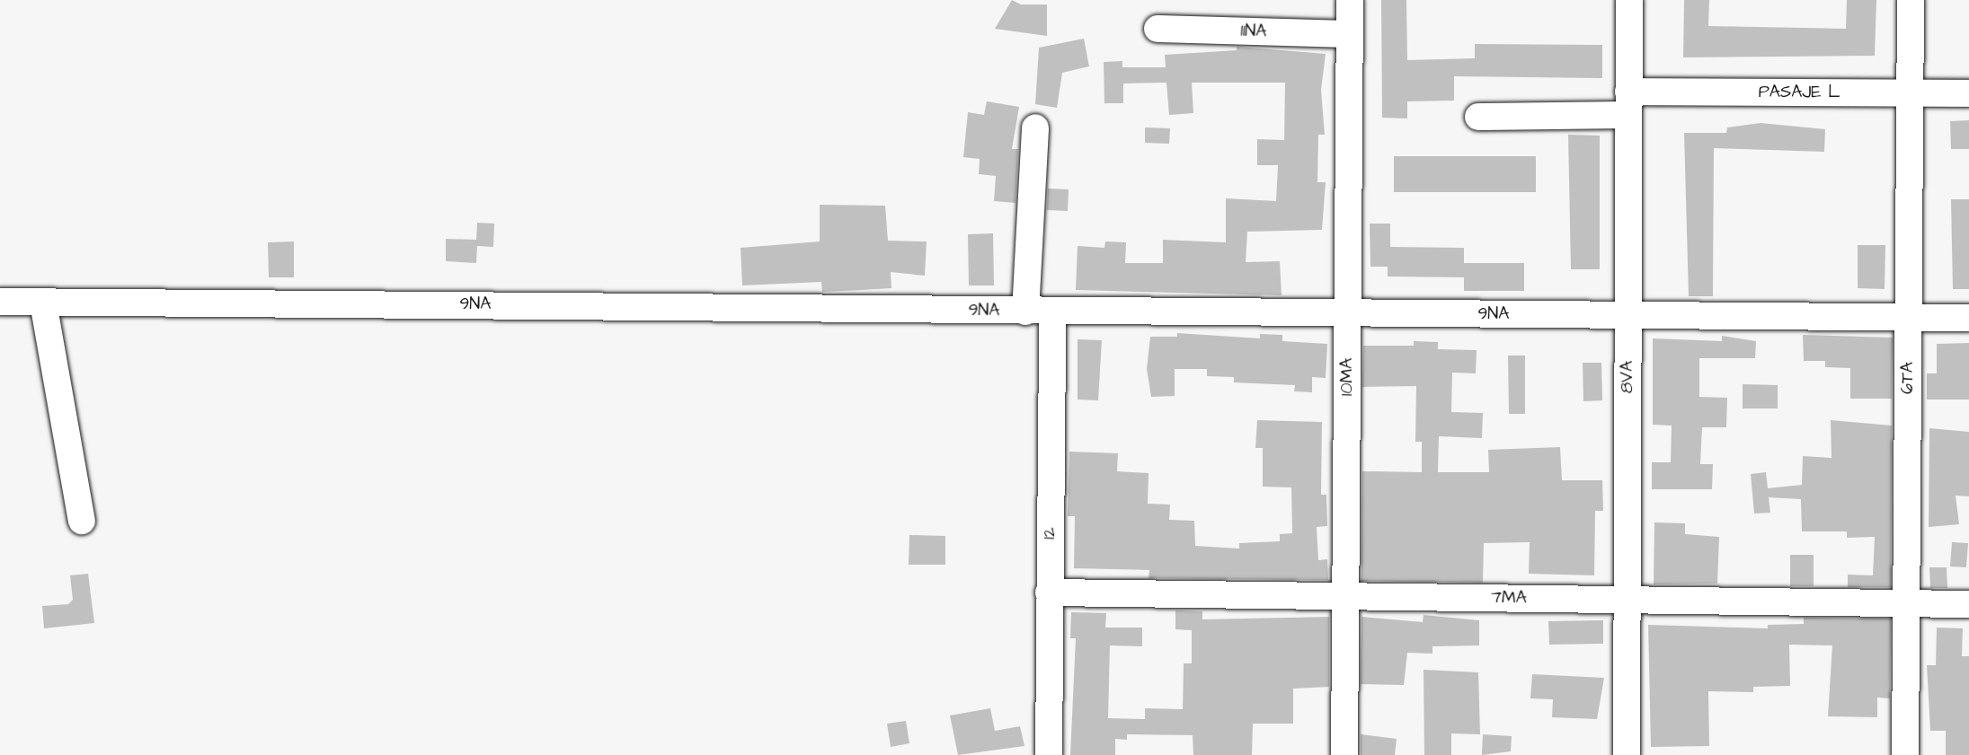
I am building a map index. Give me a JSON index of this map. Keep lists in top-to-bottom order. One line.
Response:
{"streets":{"street":["11NA","PASAJE L","9NA","10MA","8VA","6TA","12","7MA"]},"crossings":[["11NA","10MA"],["PASAJE L","8VA"],["PASAJE L","6TA"],["9NA","10MA"],["9NA","8VA"],["9NA","6TA"],["9NA","12"],["10MA","7MA"],["8VA","7MA"],["6TA","7MA"],["12","7MA"]]}
